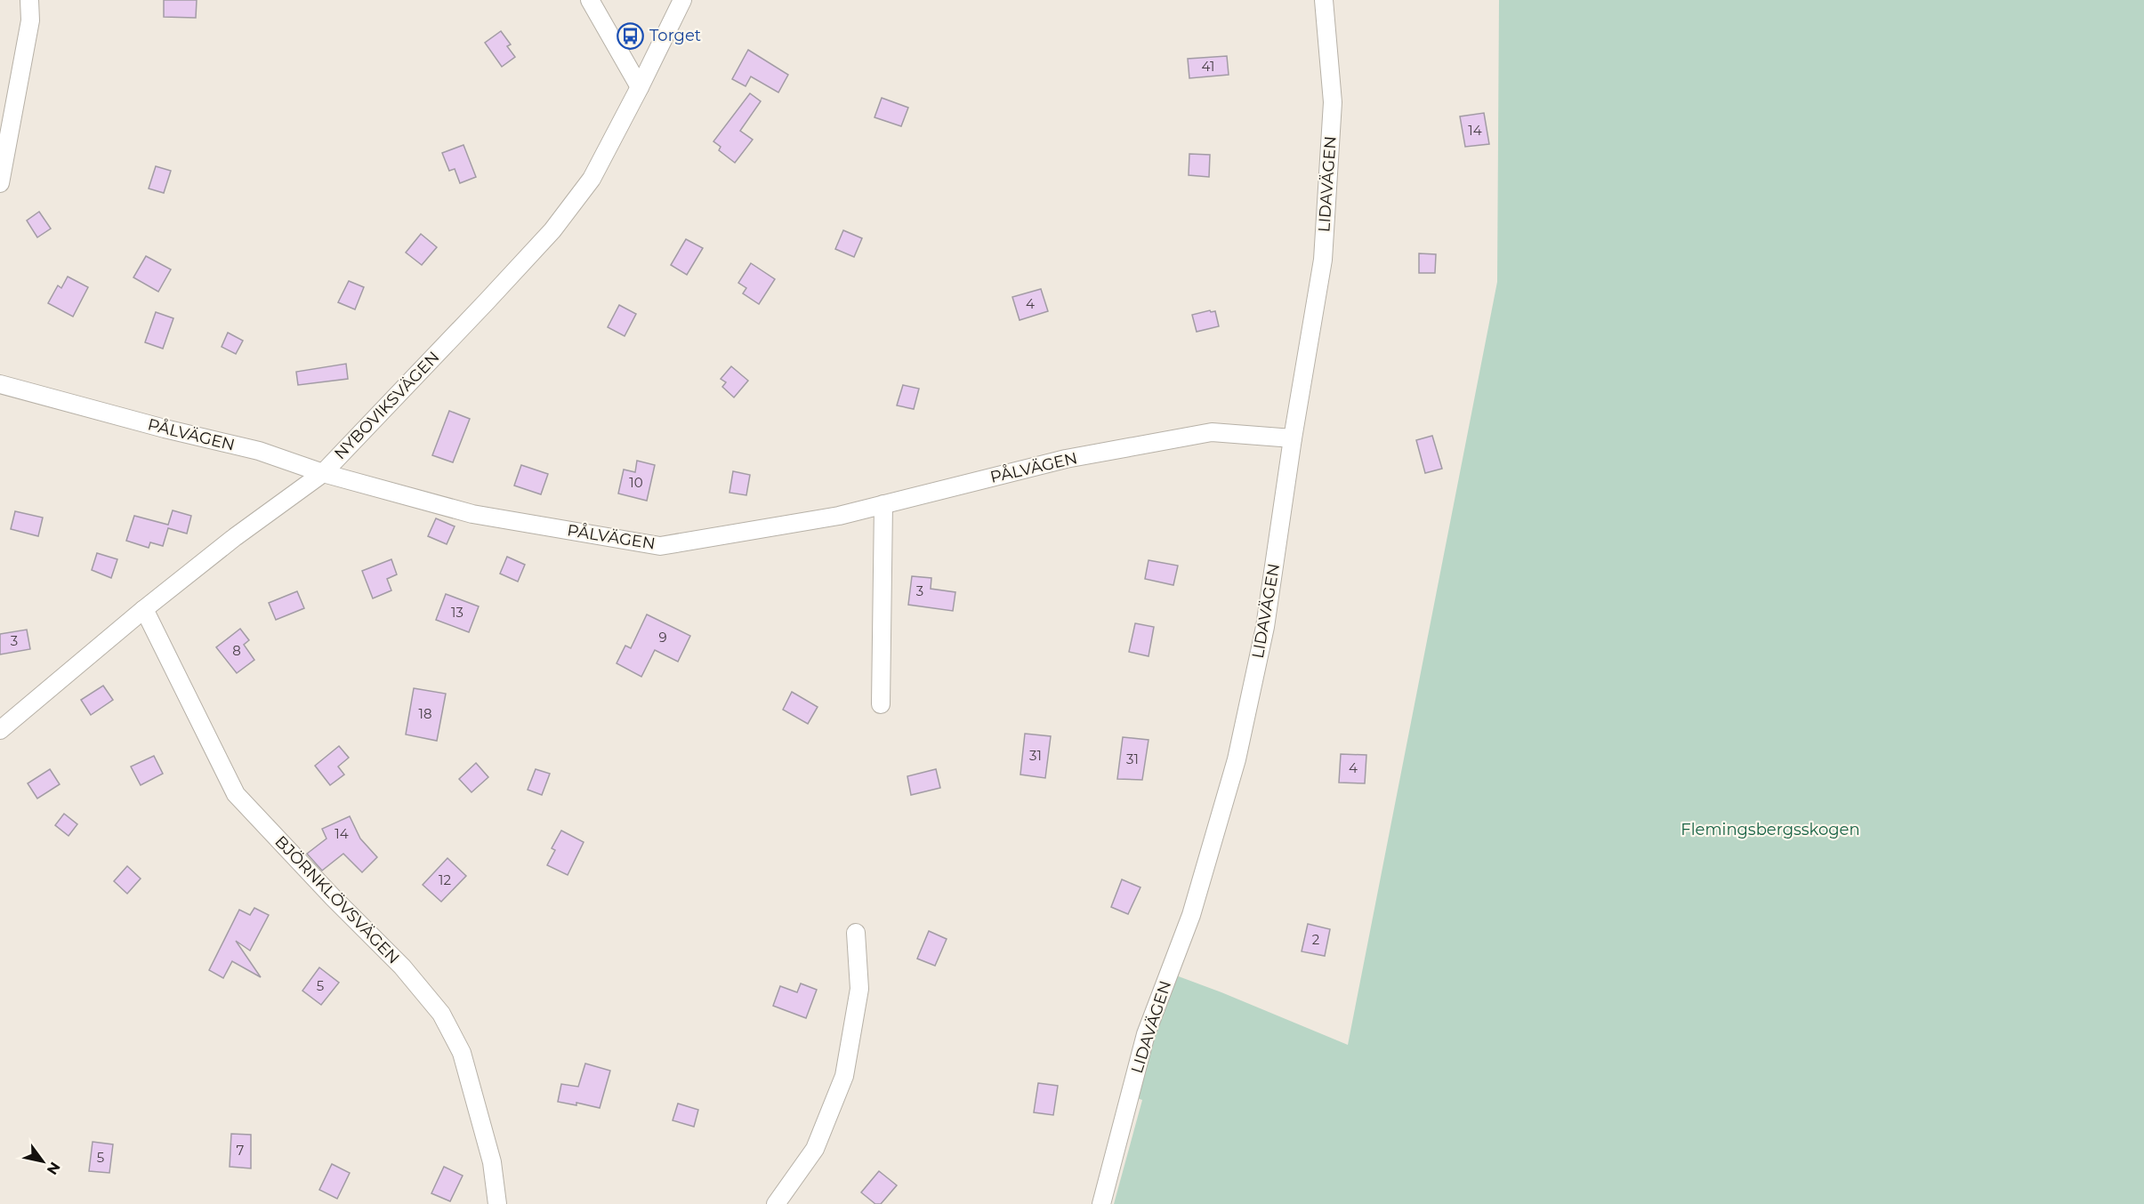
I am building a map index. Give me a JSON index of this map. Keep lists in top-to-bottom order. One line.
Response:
{"streets":{"street":["LIDAVÄGEN","NYBOVIKSVÄGEN","PÅLVÄGEN","BJÖRNKLÖVSVÄGEN"]},"crossings":[["LIDAVÄGEN","PÅLVÄGEN"],["NYBOVIKSVÄGEN","PÅLVÄGEN"],["NYBOVIKSVÄGEN","BJÖRNKLÖVSVÄGEN"]],"parks":["Flemingsbergsskogen"],"places":{"bus stop":["Torget"]},"house_numbers":["41","14","4","10","3","13","9","3","8","18","31","31","4","14","12","2","5","7","5"],"north":"bottom right"}
